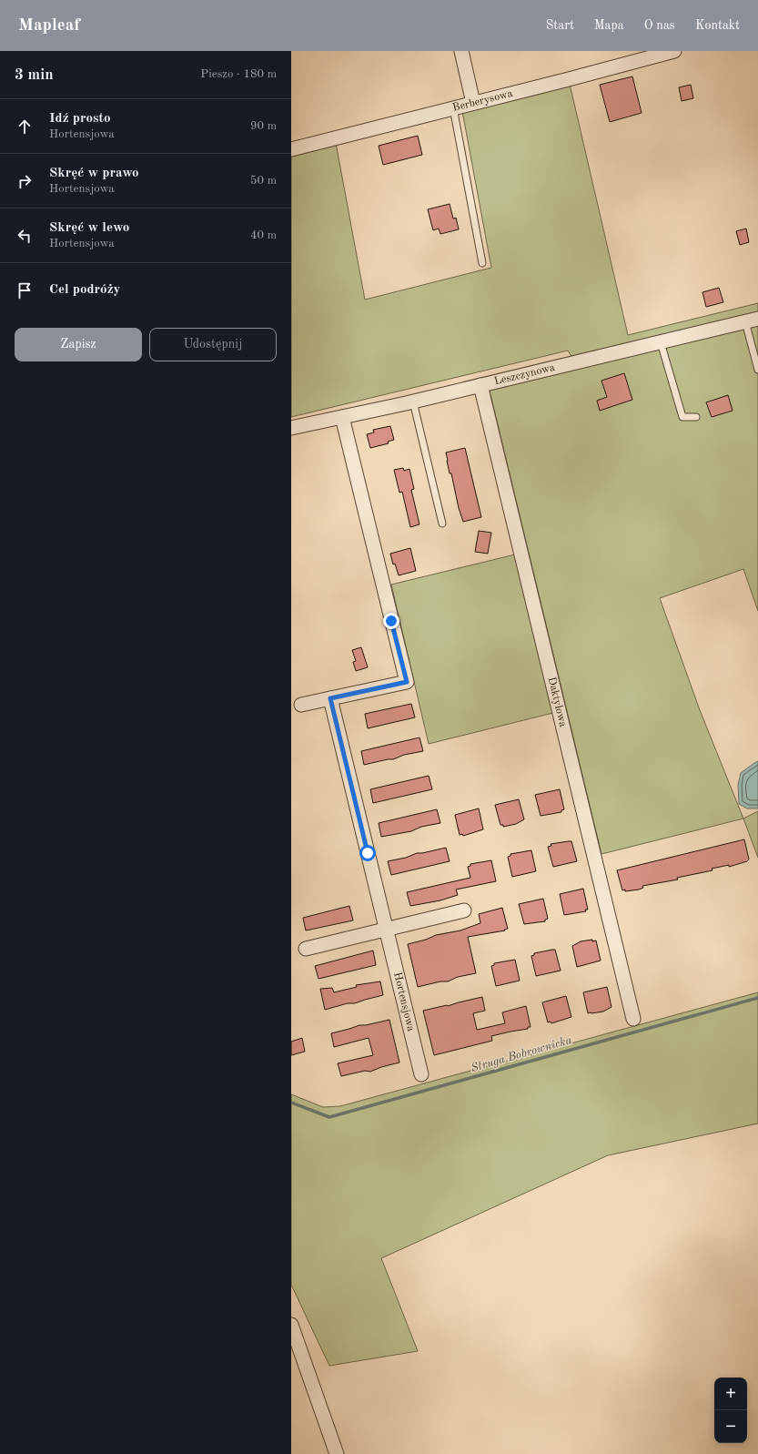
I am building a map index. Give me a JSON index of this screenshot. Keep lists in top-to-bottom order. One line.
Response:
{"streets":{"street":["Berberysowa","Leszczynowa","Daktylowa","Hortensjowa"]},"crossings":[["Leszczynowa","Daktylowa"]],"water":["Struga Bobrownicka"],"page":{"header":"Mapleaf","nav":["Start","Mapa","O nas","Kontakt"],"heading":["3 min","Pieszo · 180 m"],"list":[["Idź prosto","Hortensjowa","90 m"],["Skręć w prawo","Hortensjowa","50 m"],["Skręć w lewo","Hortensjowa","40 m"],"Cel podróży"],"buttons":["Zapisz","Udostępnij"],"map_buttons":["+","−"]}}
